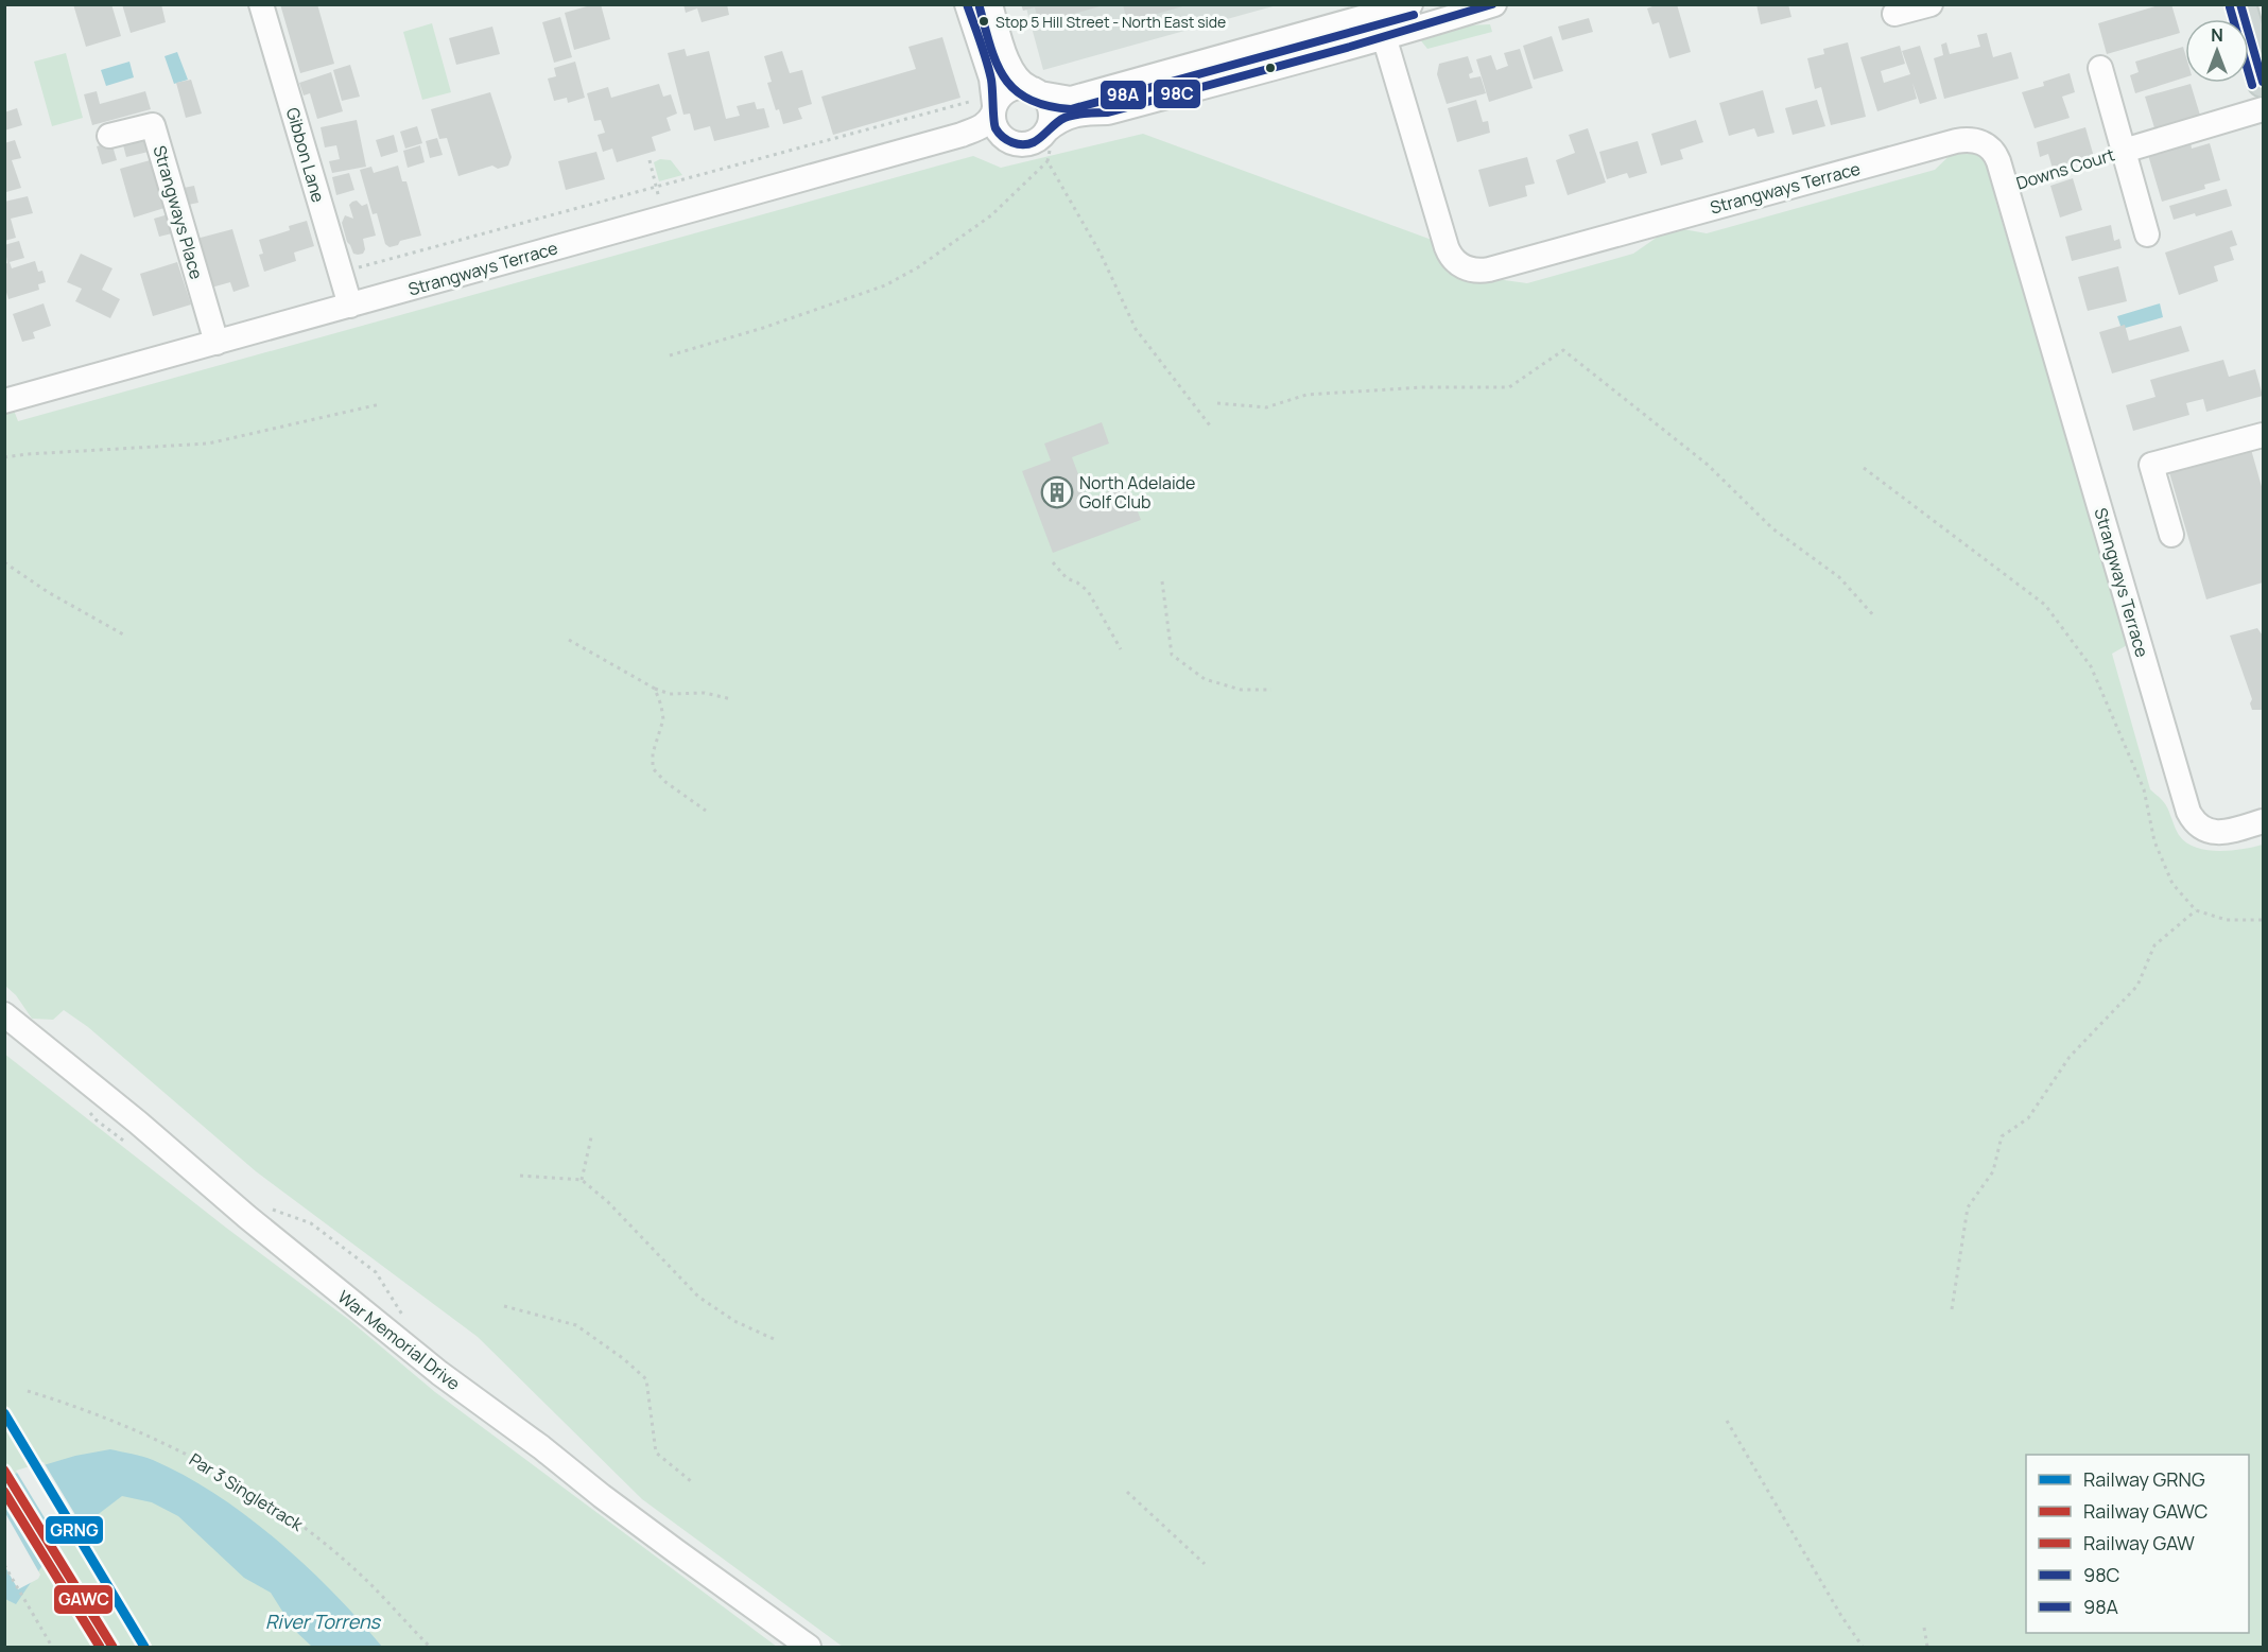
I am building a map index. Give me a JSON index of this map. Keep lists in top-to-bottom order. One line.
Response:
{"streets":{"street":["Gibbon Lane","Strangways Terrace","Strangways Place","War Memorial Drive"],"path":["Downs Court","Par 3 Singletrack"]},"crossings":[["Gibbon Lane","Strangways Terrace"],["Downs Court","Strangways Terrace"],["Strangways Terrace","Strangways Place"]],"water":["River Torrens"],"places":{"other":["Stop 5 Hill Street - North East side"],"building":["North Adelaide Golf Club"]},"lines":["transit line 98C","transit line 98A","rail line GRNG","rail line GAWC","rail line GAW"],"legend":["Railway GRNG","Railway GAWC","Railway GAW","98C","98A"],"north":"top"}
